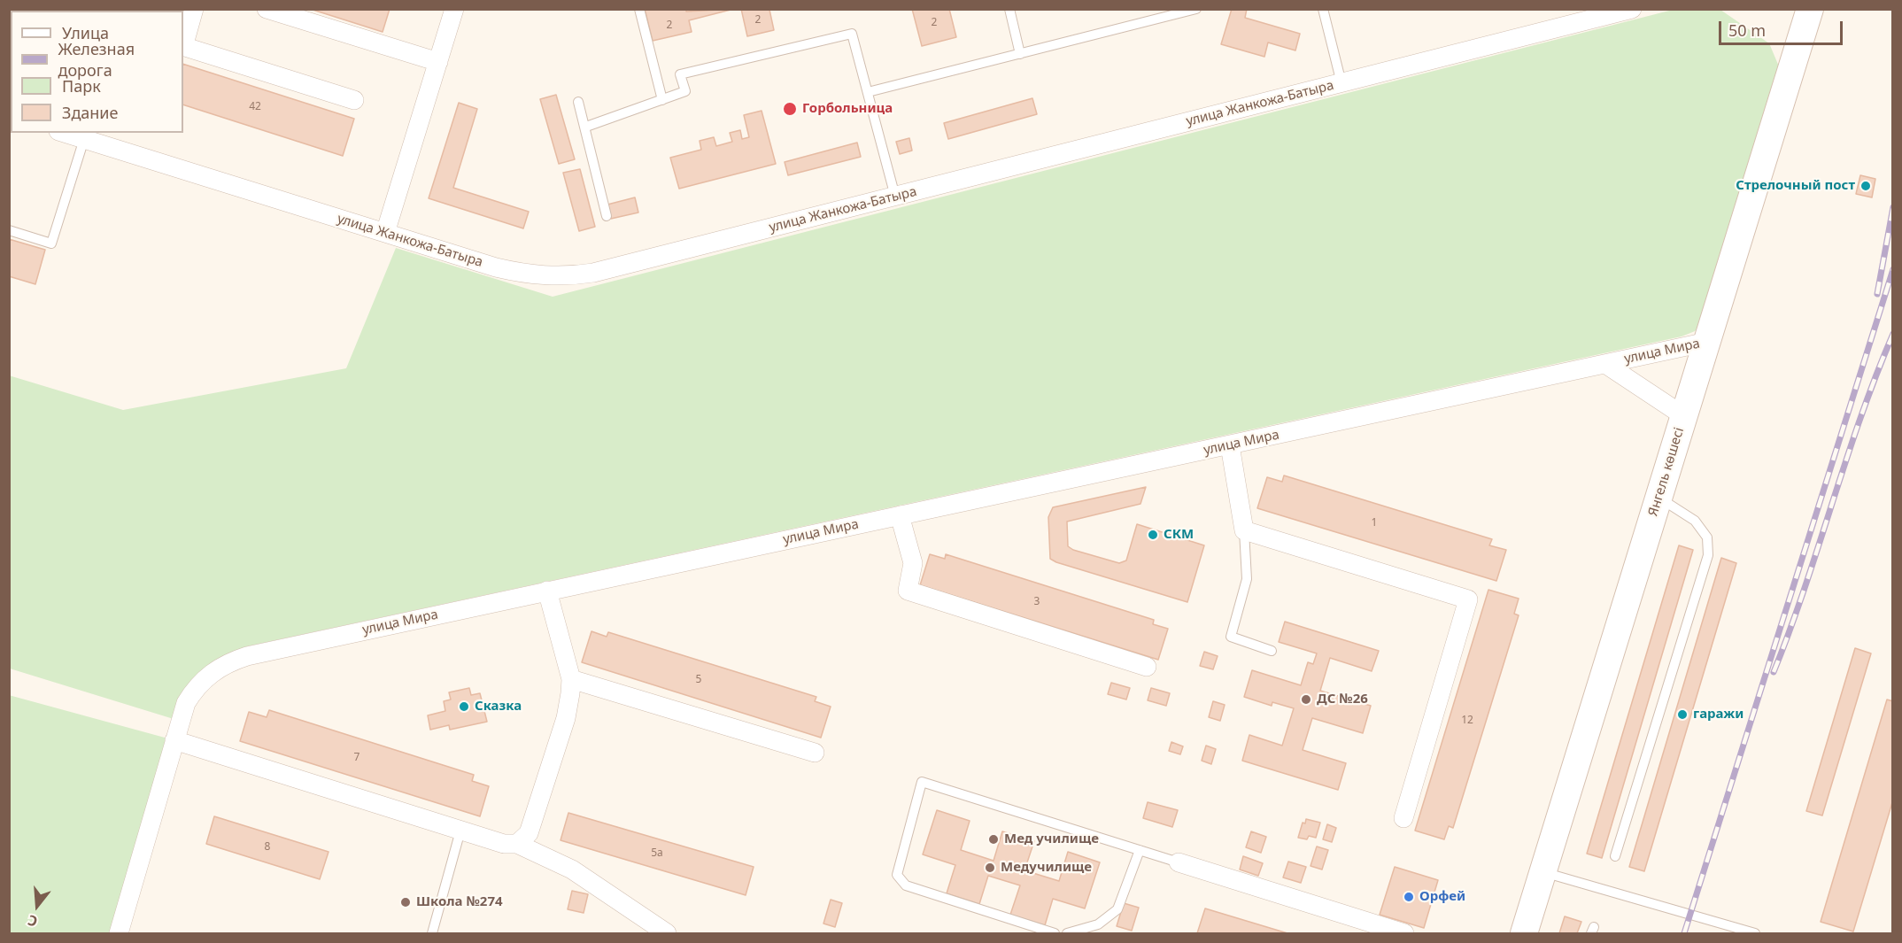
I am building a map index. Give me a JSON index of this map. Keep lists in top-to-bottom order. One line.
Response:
{"streets":{"street":["улица Жанкожа-Батыра","улица Мира","Янгель көшесі"]},"crossings":[["улица Мира","Янгель көшесі"]],"places":["Горбольница","Стрелочный пост","СКМ","ДС №26","Сказка","гаражи","Мед училище","Медучилище","Орфей","Школа №274"],"house_numbers":["2","2","2","42","1","3","5","12","7","8","5а"],"legend":["Улица","Железная дорога","Парк","Здание"],"scale_bar":"50 m","north":"bottom"}
